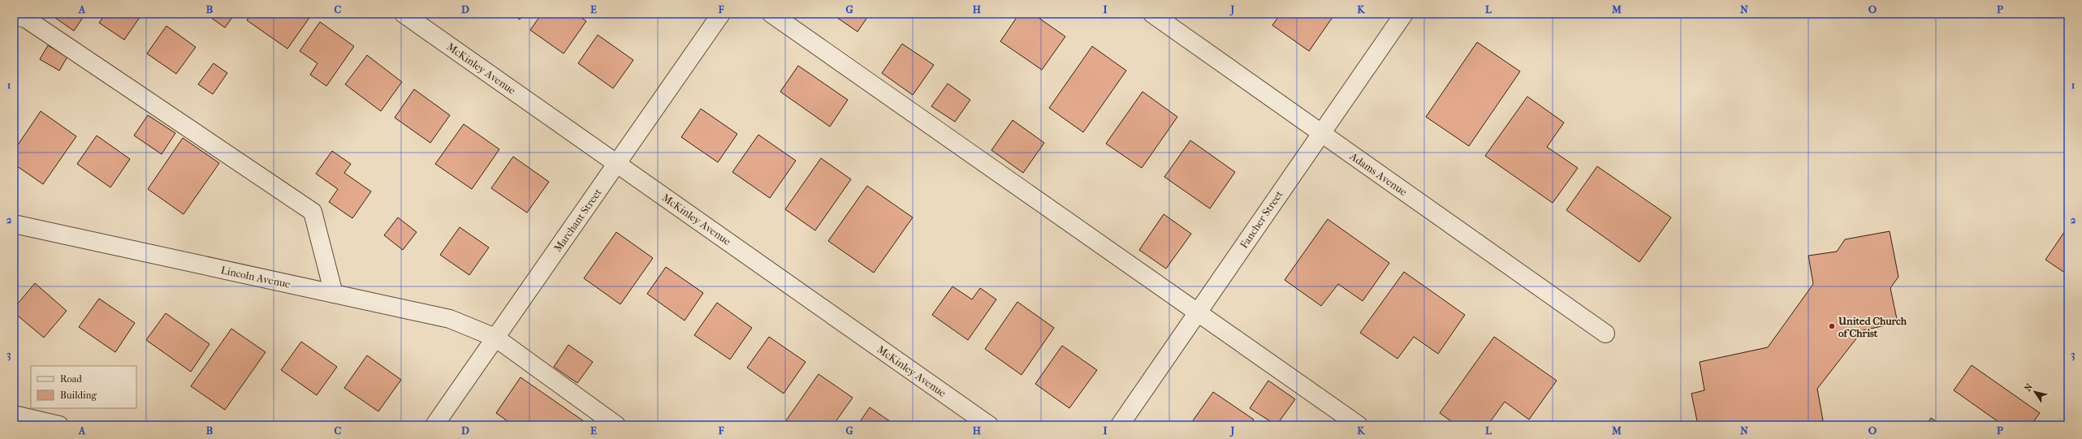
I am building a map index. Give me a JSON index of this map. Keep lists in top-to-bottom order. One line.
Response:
{"streets":{"street":["McKinley Avenue","Adams Avenue","Fancher Street","Marchant Street","Lincoln Avenue"]},"crossings":[["McKinley Avenue","Marchant Street"],["Adams Avenue","Fancher Street"],["Marchant Street","Lincoln Avenue"]],"places":["United Church of Christ"],"legend":["Road","Building"],"north":"top left","grid":{"columns":["A","B","C","D","E","F","G","H","I","J","K","L","M","N","O","P"],"rows":["1","2","3"]}}
